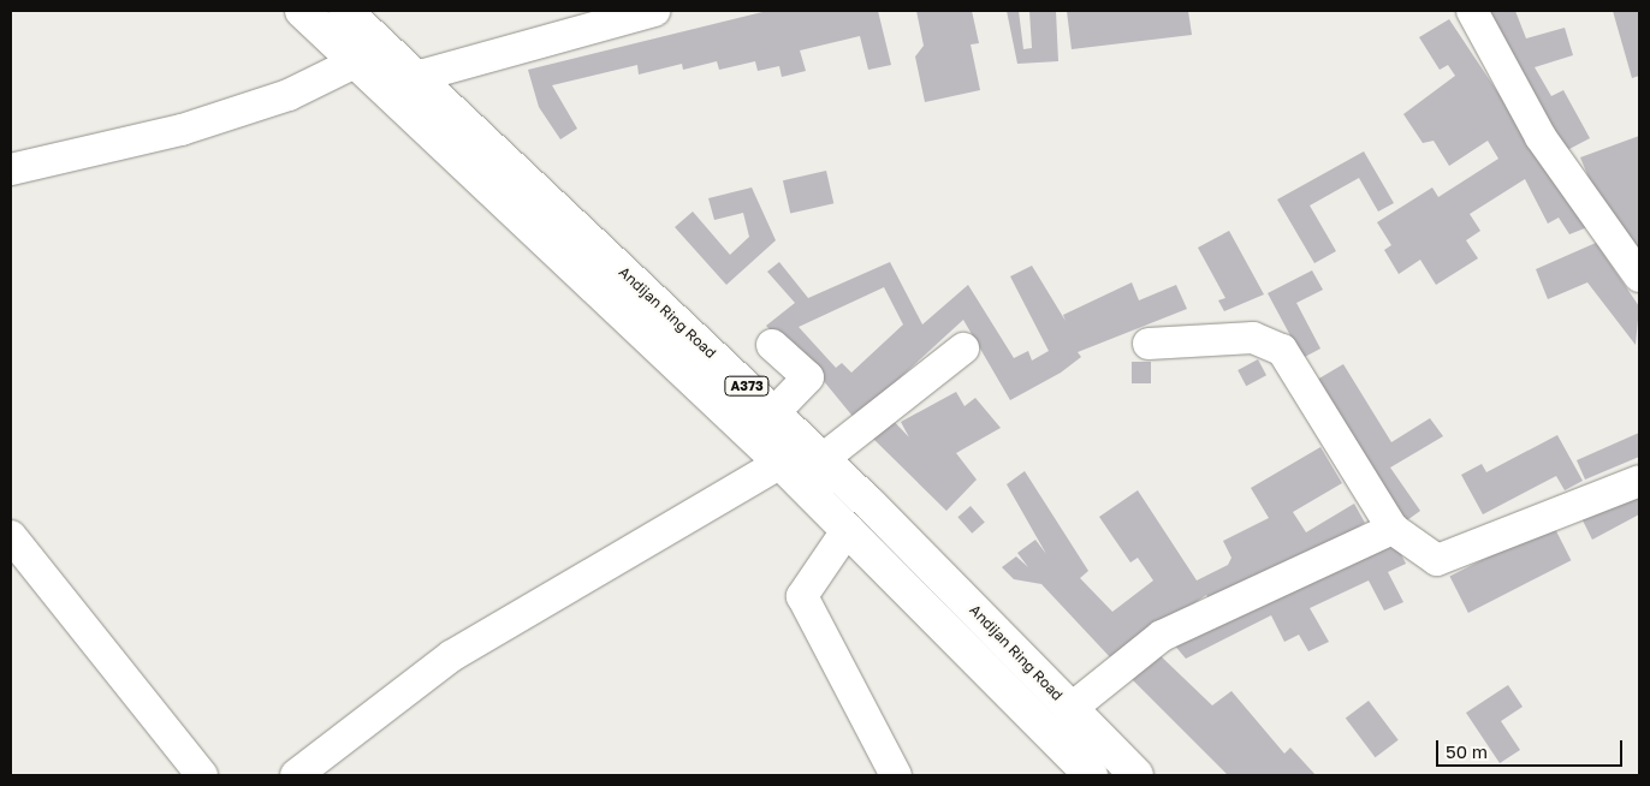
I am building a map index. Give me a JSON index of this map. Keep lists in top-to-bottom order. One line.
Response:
{"streets":{"highway":["Andijan Ring Road","A373"]},"scale_bar":"50 m"}
